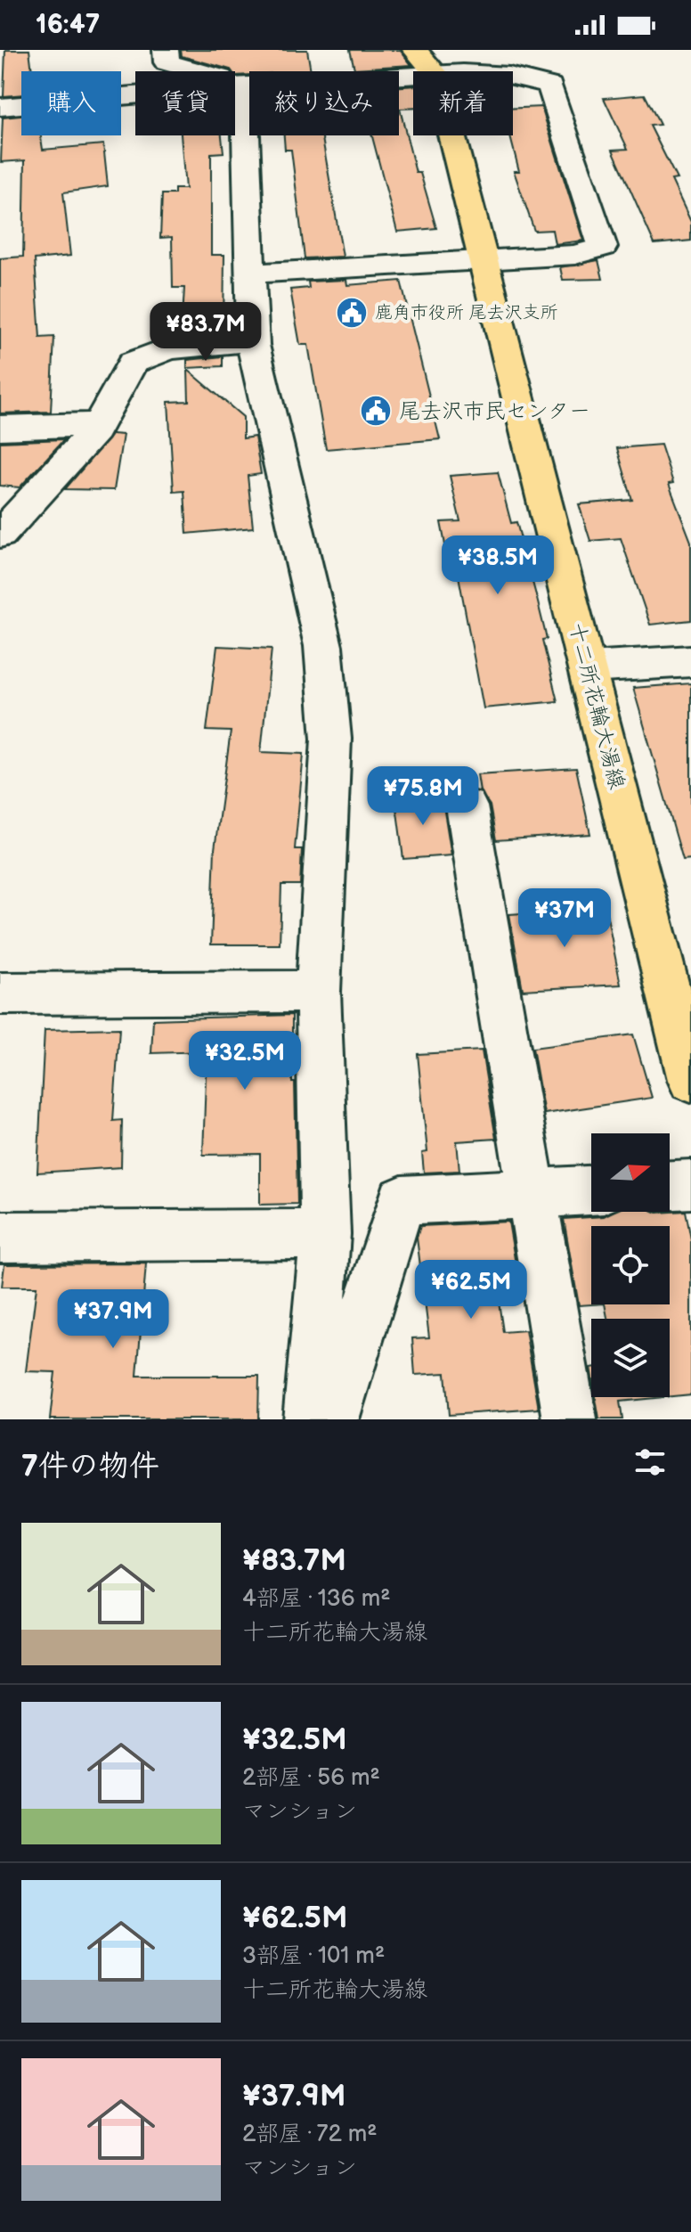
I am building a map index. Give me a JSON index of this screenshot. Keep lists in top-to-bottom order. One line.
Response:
{"streets":{"main road":["十二所花輪大湯線"]},"places":{"public building":["鹿角市役所 尾去沢支所","尾去沢市民センター"]},"north":"right","page":{"status":"16:47","chip":["購入","賃貸","絞り込み","新着"],"price":["¥83.7M","¥38.5M","¥75.8M","¥37M","¥32.5M","¥62.5M","¥37.9M"],"heading":"7件の物件","list":[{"name":"¥83.7M","note":"4部屋 · 136 m² · 十二所花輪大湯線"},{"name":"¥32.5M","note":"2部屋 · 56 m² · マンション"},{"name":"¥62.5M","note":"3部屋 · 101 m² · 十二所花輪大湯線"},{"name":"¥37.9M","note":"2部屋 · 72 m² · マンション"}]}}
